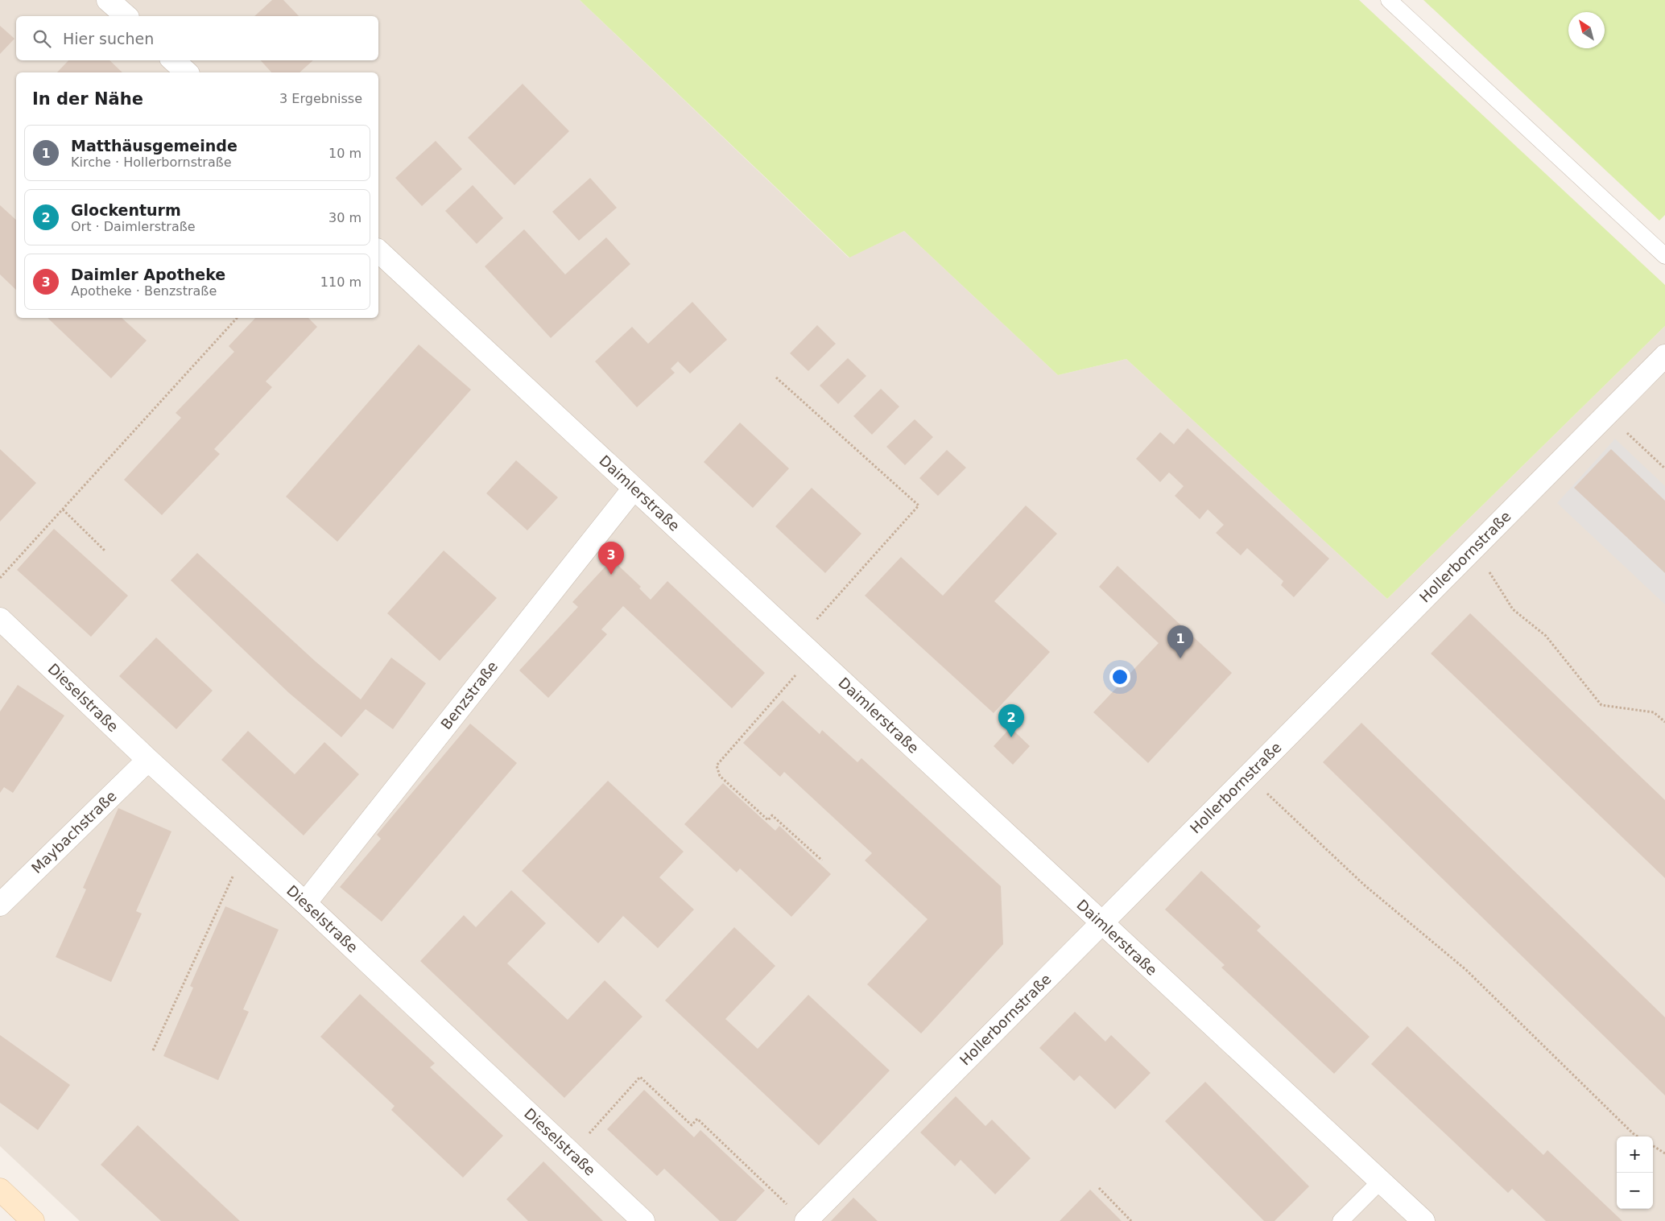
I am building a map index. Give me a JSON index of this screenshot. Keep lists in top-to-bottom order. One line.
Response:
{"streets":{"street":["Daimlerstraße","Hollerbornstraße","Benzstraße","Dieselstraße","Maybachstraße"]},"crossings":[["Daimlerstraße","Hollerbornstraße"],["Daimlerstraße","Benzstraße"],["Benzstraße","Dieselstraße"],["Dieselstraße","Maybachstraße"]],"north":"top left","page":{"search":"Hier suchen","heading":["In der Nähe","3 Ergebnisse"],"list":[{"mark":"1","name":"Matthäusgemeinde","note":"Kirche · Hollerbornstraße","value":"10 m"},{"mark":"2","name":"Glockenturm","note":"Ort · Daimlerstraße","value":"30 m"},{"mark":"3","name":"Daimler Apotheke","note":"Apotheke · Benzstraße","value":"110 m"}],"pins":["3","1","2"],"map_buttons":["+","−"]}}
